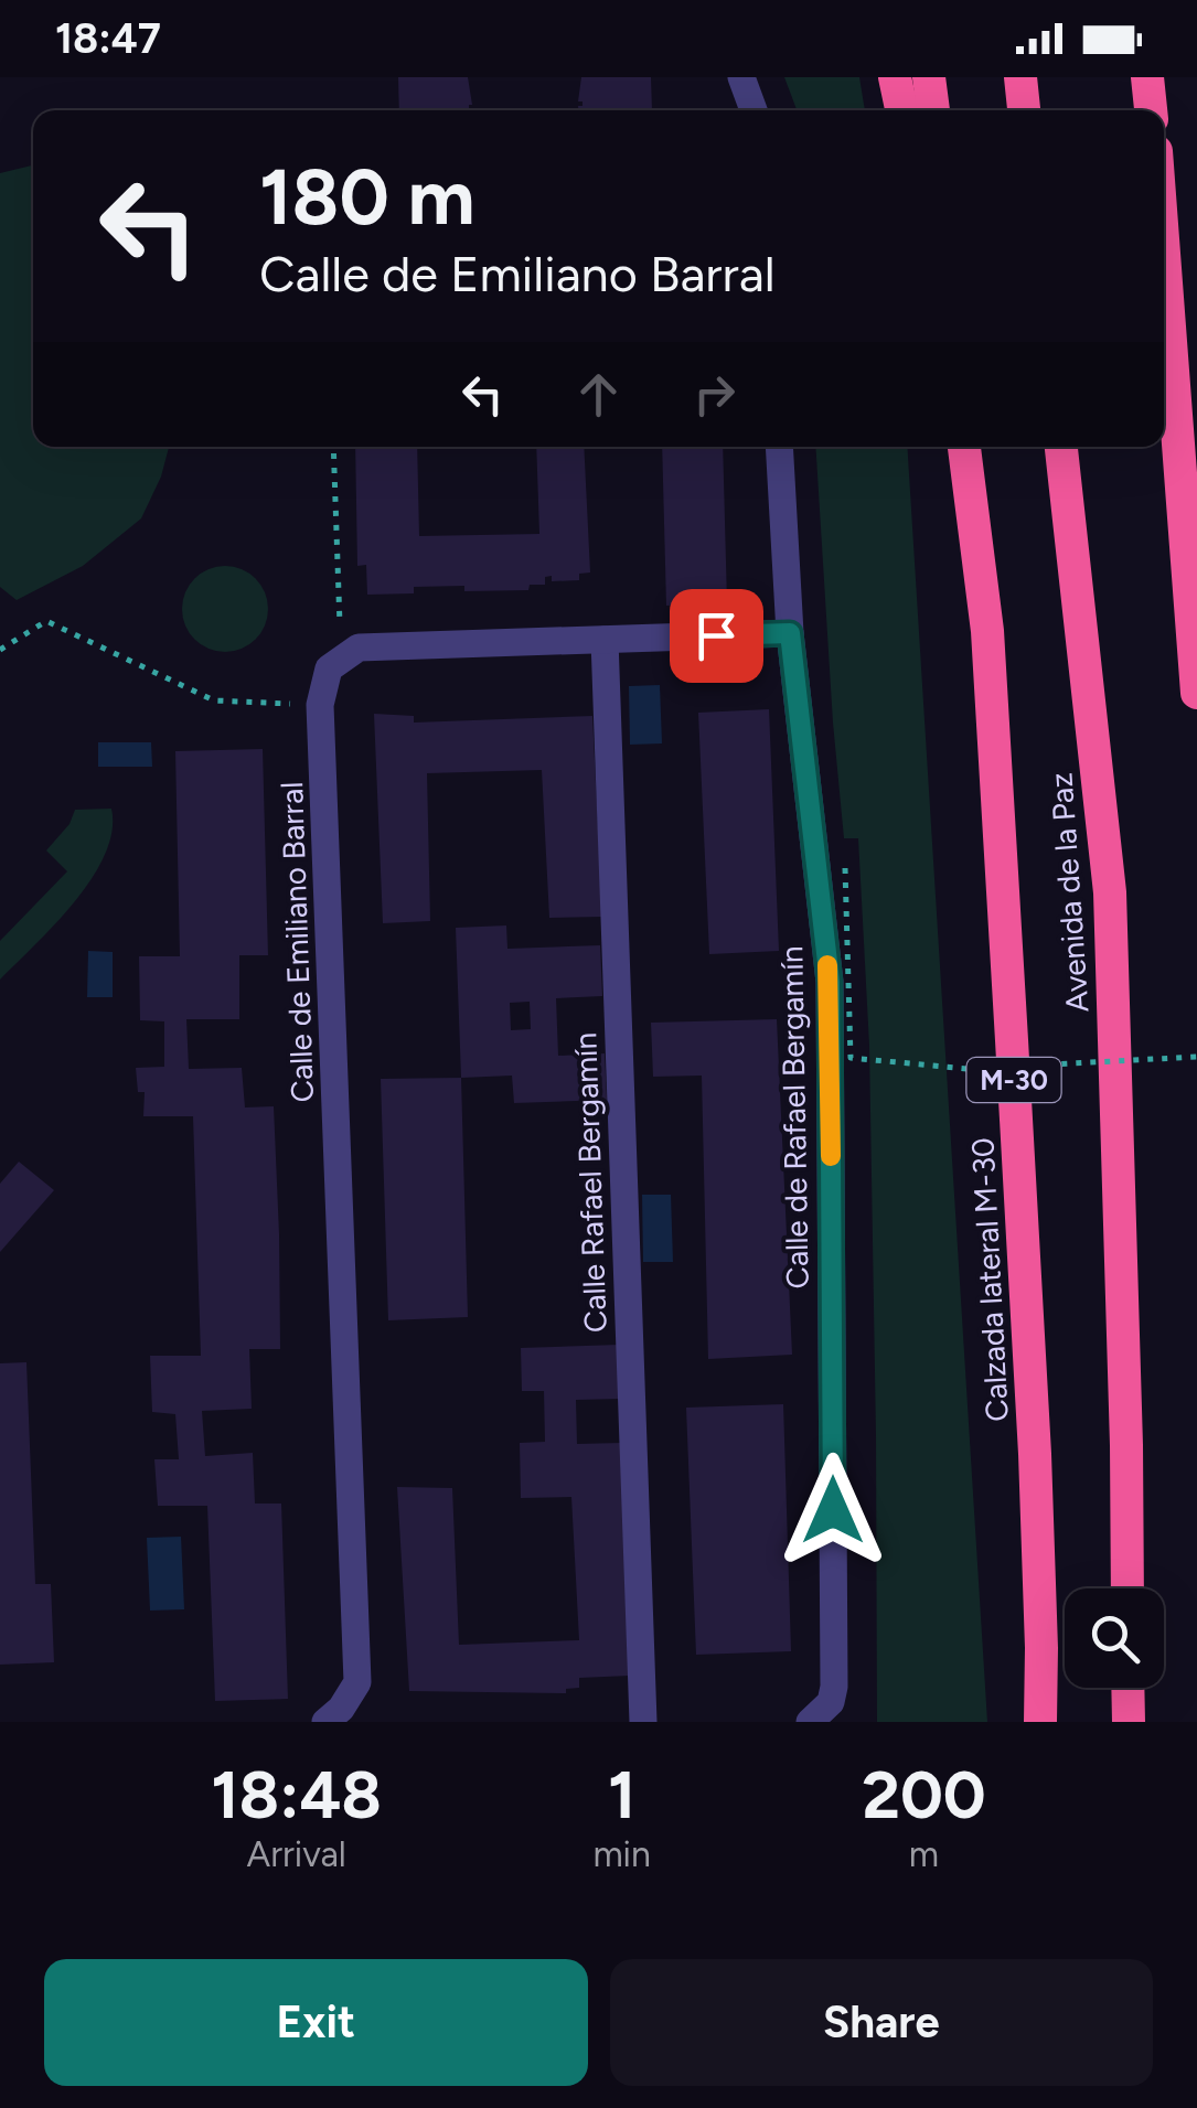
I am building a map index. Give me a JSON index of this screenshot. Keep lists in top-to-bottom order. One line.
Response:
{"streets":{"highway":["Avenida de la Paz","M-30","Calzada lateral M-30"],"street":["Calle de Emiliano Barral","Calle de Rafael Bergamín","Calle Rafael Bergamín"]},"page":{"status":"18:47","turn":["180 m","Calle de Emiliano Barral"],"eta":["18:48","Arrival","1","min","200","m"],"buttons":["Exit","Share"]}}
